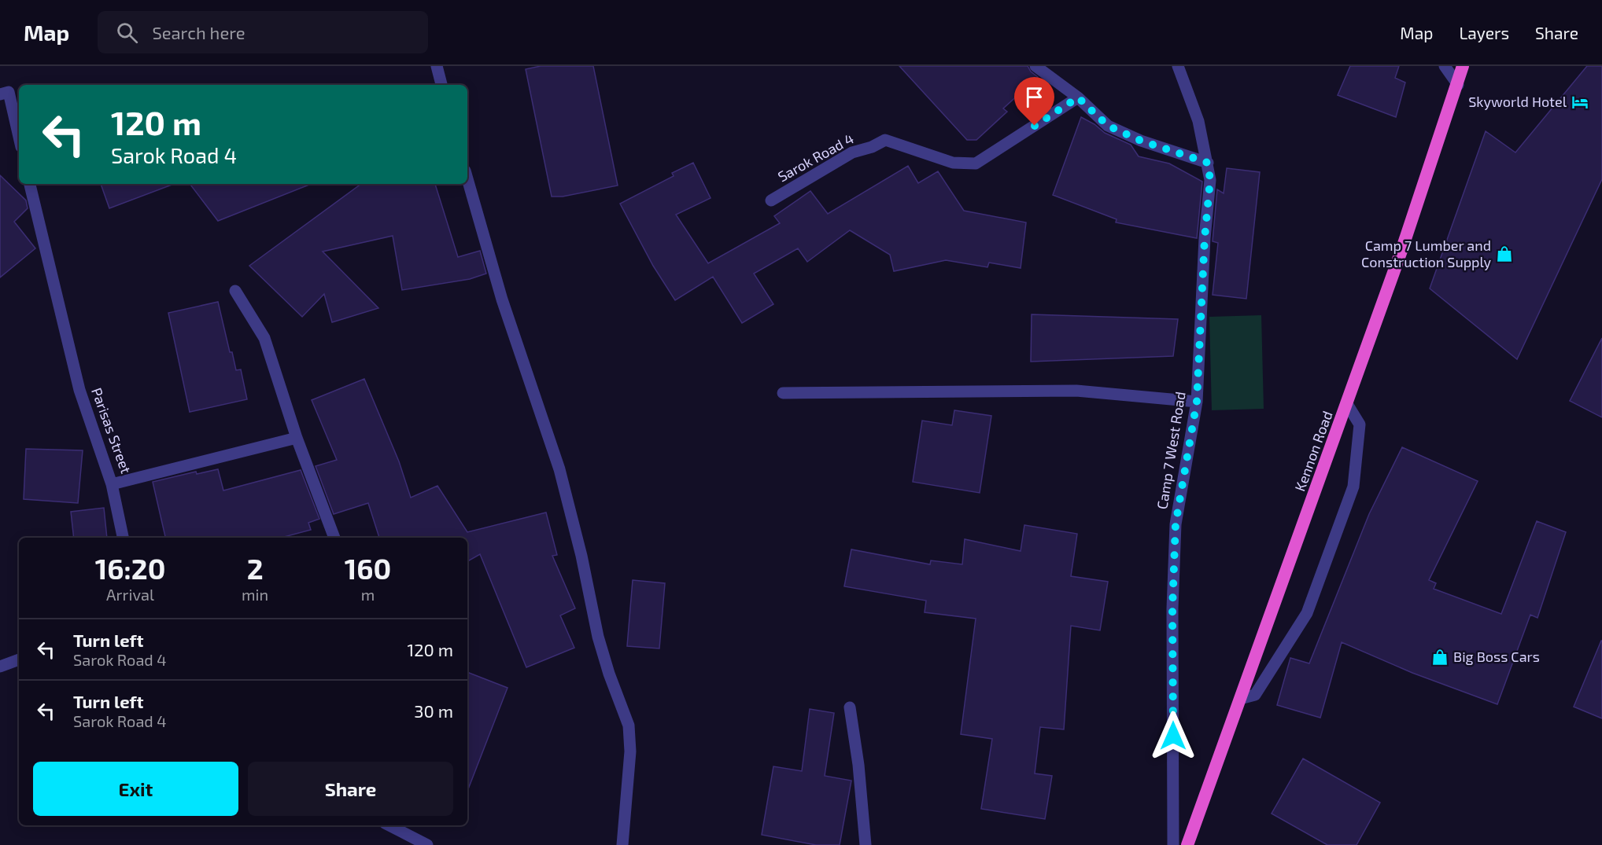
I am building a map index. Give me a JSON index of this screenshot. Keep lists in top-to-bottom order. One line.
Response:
{"streets":{"highway":["Kennon Road"],"street":["Sarok Road 4","Parisas Street","Camp 7 West Road"]},"places":{"hotel":["Skyworld Hotel"],"shop":["Camp 7 Lumber and Construction Supply","Big Boss Cars"]},"page":{"header":"Map","search":"Search here","nav":["Map","Layers","Share"],"turn":["120 m","Sarok Road 4"],"eta":["16:20","Arrival","2","min","160","m"],"list":[{"name":"Turn left","note":"Sarok Road 4","value":"120 m"},{"name":"Turn left","note":"Sarok Road 4","value":"30 m"}],"buttons":["Exit","Share"]}}
